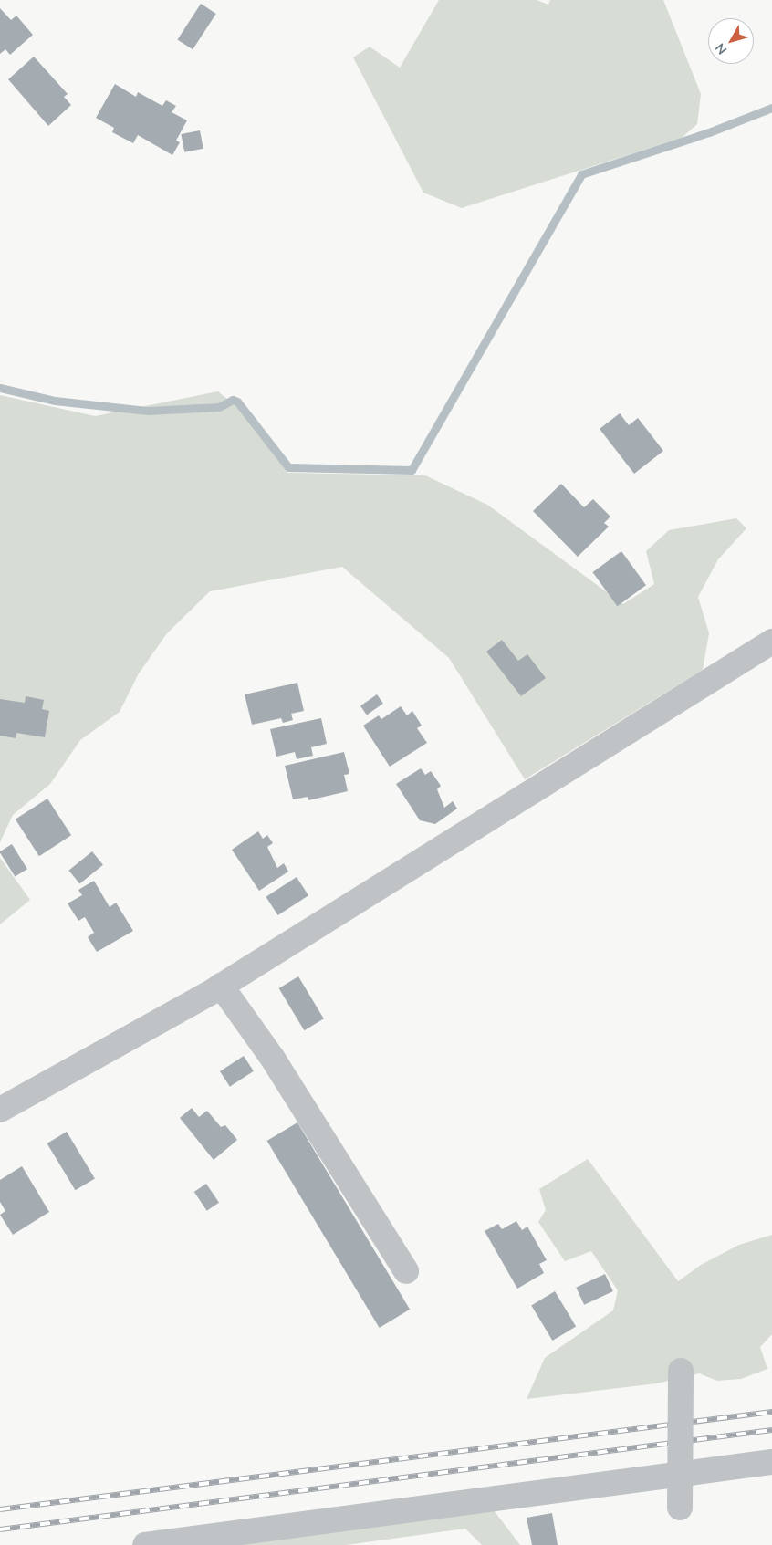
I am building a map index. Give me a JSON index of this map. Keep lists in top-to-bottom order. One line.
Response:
{"north":"bottom left"}
